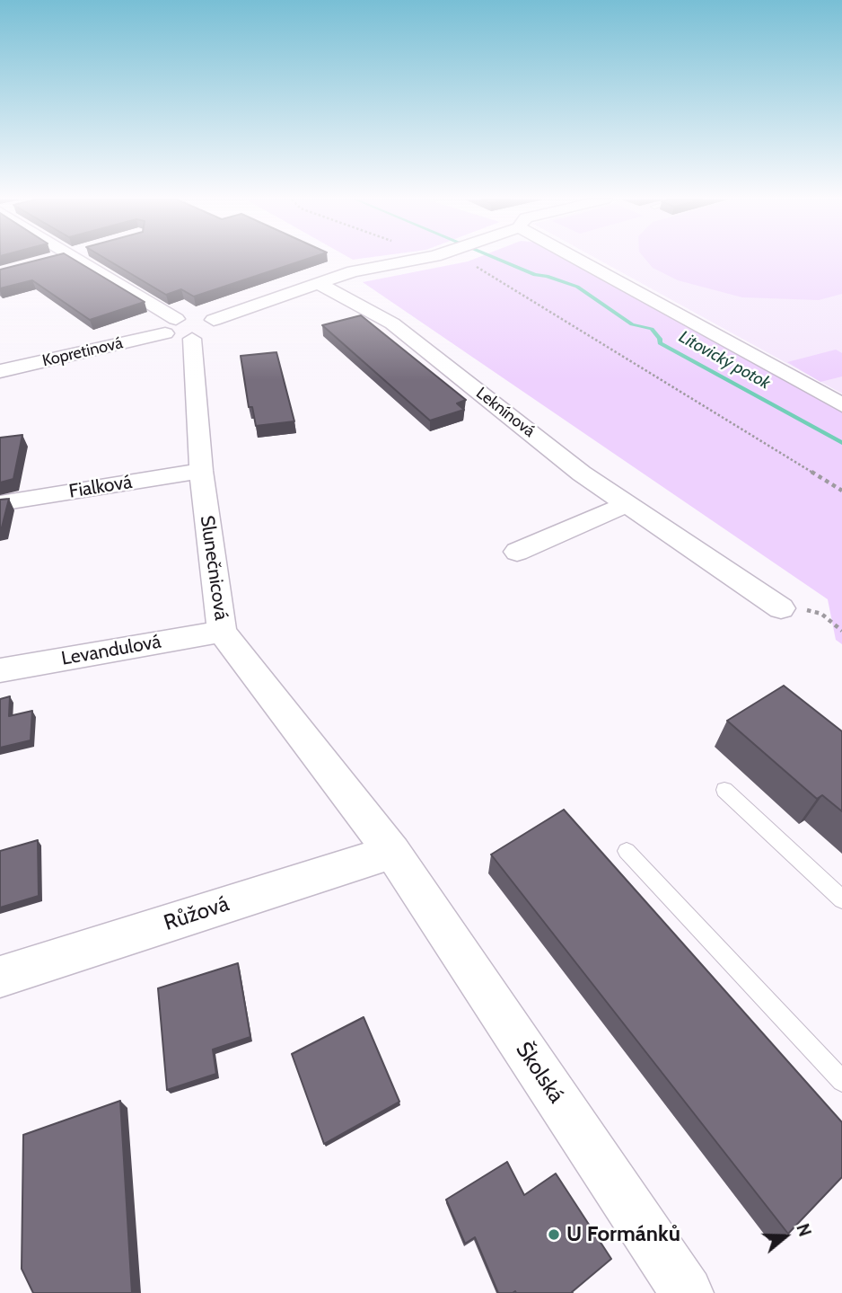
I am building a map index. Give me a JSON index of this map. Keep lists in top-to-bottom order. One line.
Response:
{"streets":{"street":["Kopretinová","Leknínová","Fialková","Slunečnicová","Levandulová","Růžová","Školská"]},"crossings":[["Kopretinová","Slunečnicová"],["Fialková","Slunečnicová"],["Slunečnicová","Levandulová"],["Slunečnicová","Růžová"],["Slunečnicová","Školská"],["Růžová","Školská"]],"water":["Litovický potok"],"places":["U Formánků"],"north":"right"}
